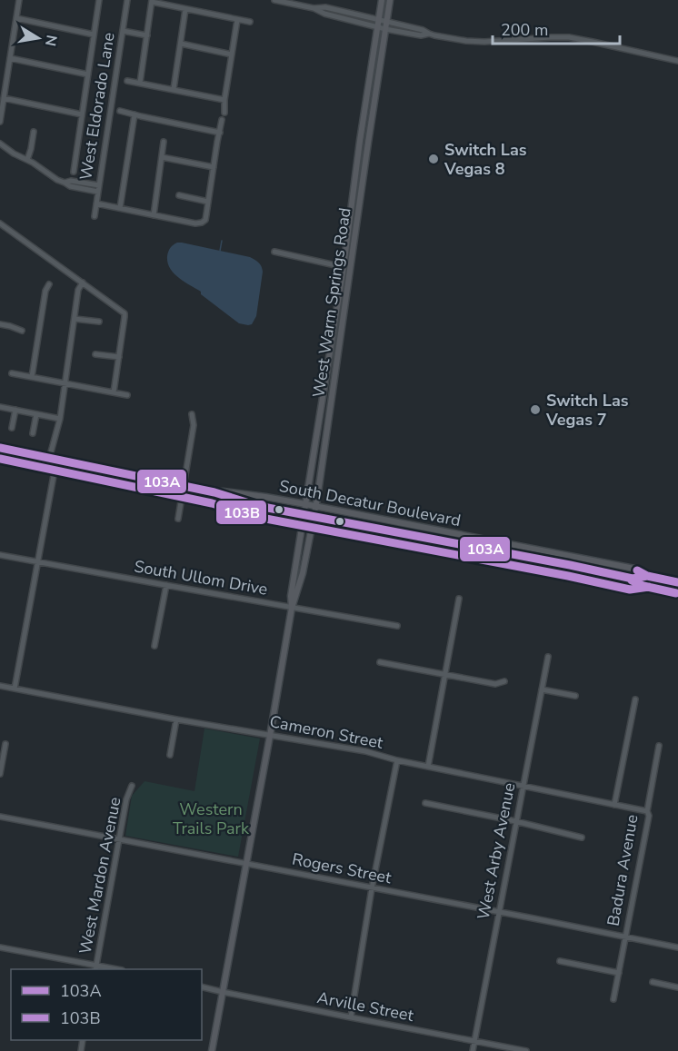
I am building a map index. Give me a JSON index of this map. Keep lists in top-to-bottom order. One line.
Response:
{"streets":{"main road":["West Warm Springs Road","South Decatur Boulevard"],"street":["West Eldorado Lane","South Ullom Drive","Cameron Street","West Arby Avenue","Rogers Street","Badura Avenue","West Mardon Avenue","Arville Street"]},"crossings":[["West Warm Springs Road","South Decatur Boulevard"],["West Warm Springs Road","South Ullom Drive"],["West Warm Springs Road","Cameron Street"],["West Warm Springs Road","Rogers Street"],["West Warm Springs Road","Arville Street"],["Cameron Street","West Arby Avenue"],["Cameron Street","Badura Avenue"],["West Arby Avenue","Rogers Street"],["West Arby Avenue","Arville Street"],["Rogers Street","Badura Avenue"],["Rogers Street","West Mardon Avenue"]],"parks":["Western Trails Park"],"places":["Switch Las Vegas 8","Switch Las Vegas 7"],"lines":["transit line 103A","transit line 103B"],"legend":["103A","103B"],"scale_bar":"200 m","north":"right"}
